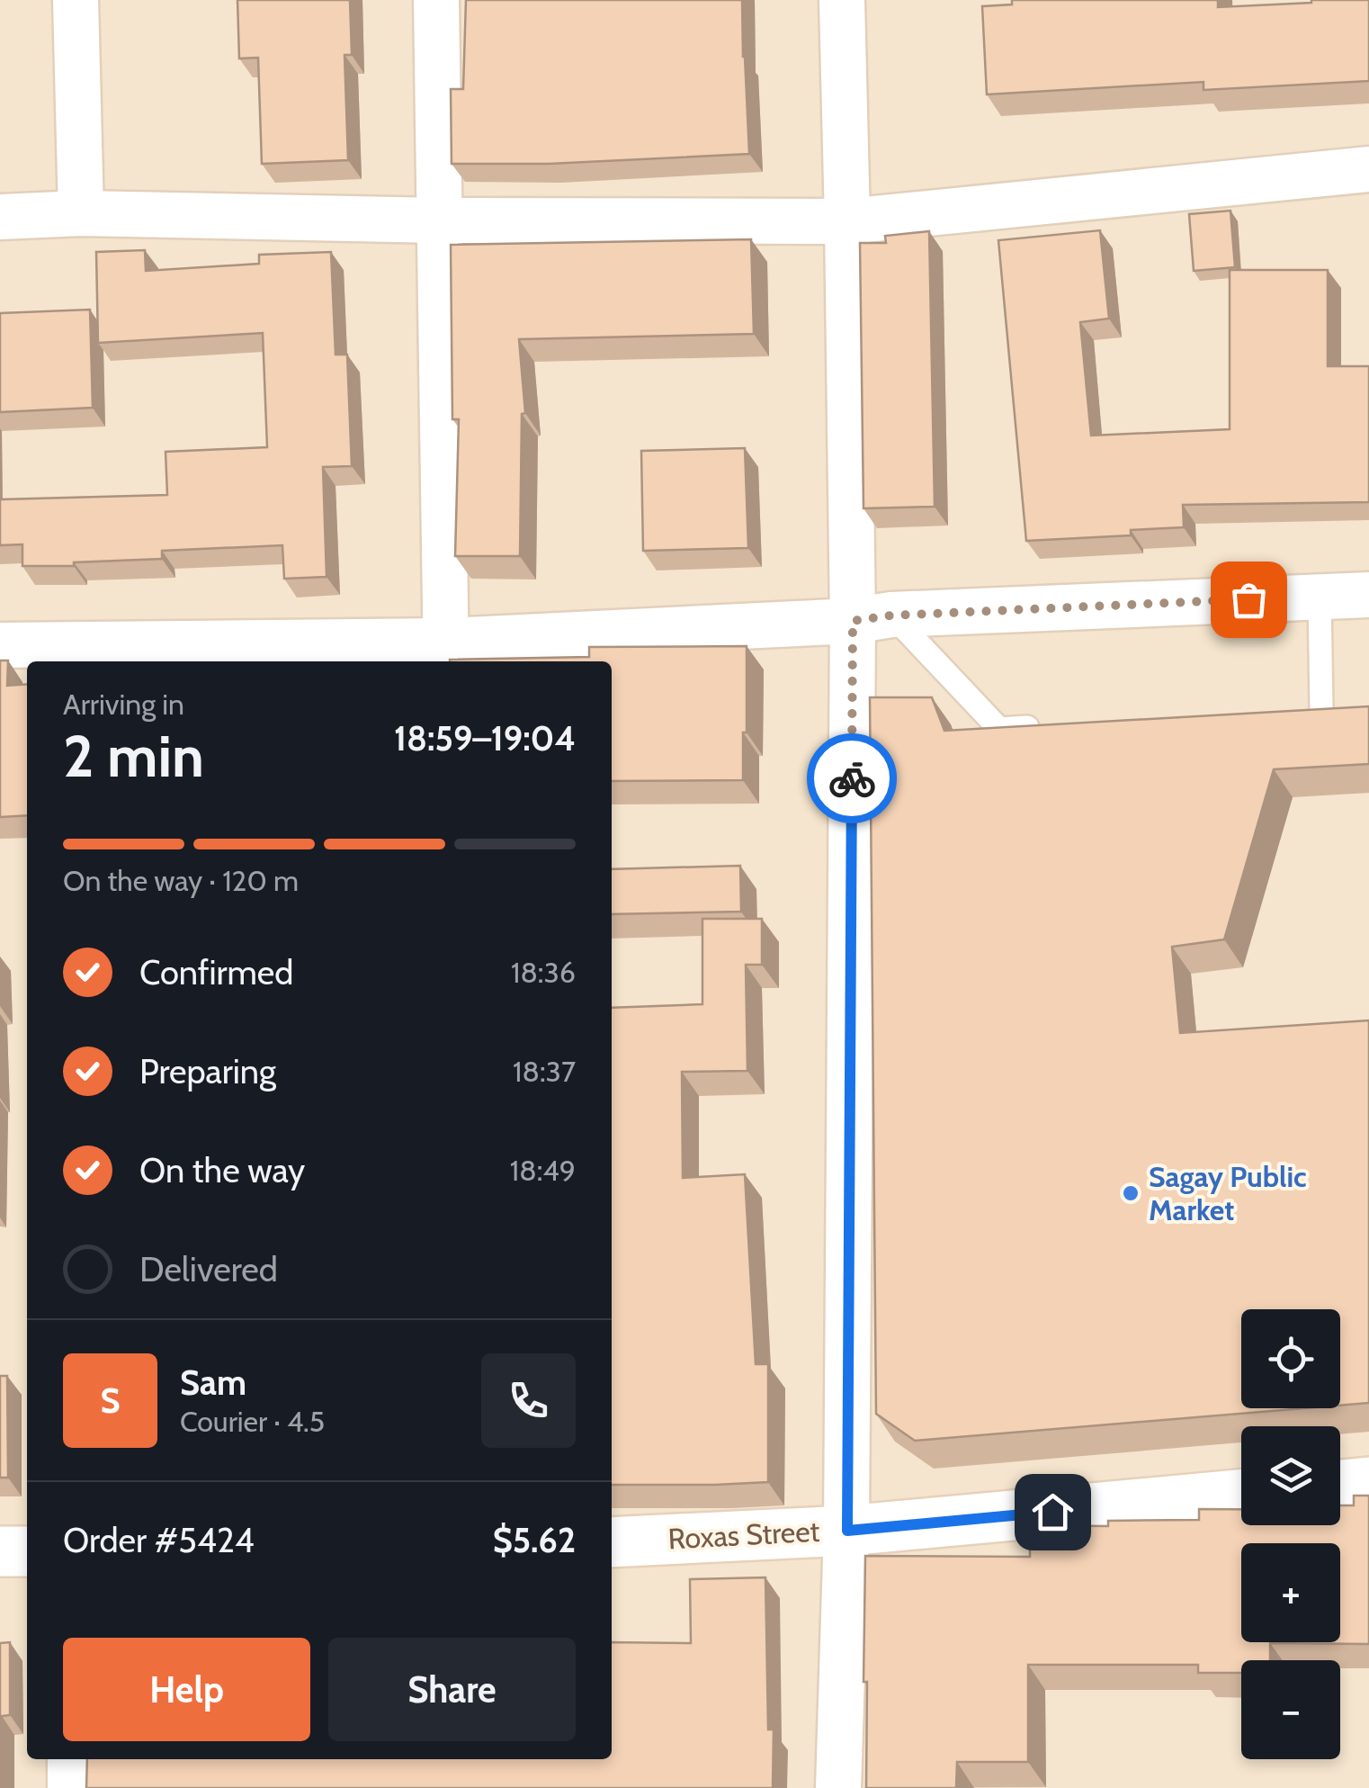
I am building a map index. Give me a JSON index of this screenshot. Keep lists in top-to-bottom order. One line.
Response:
{"streets":{"street":["Roxas Street"]},"places":["Sagay Public Market"],"page":{"heading":["2 min","Arriving in","18:59–19:04"],"panel":["Sam","Courier · 4.5","Order #5424","$5.62"],"bar":"On the way · 120 m","list":[["Confirmed","18:36"],["Preparing","18:37"],["On the way","18:49"],"Delivered"],"map_buttons":["+","−"],"round":"S","buttons":["Help","Share"]}}
